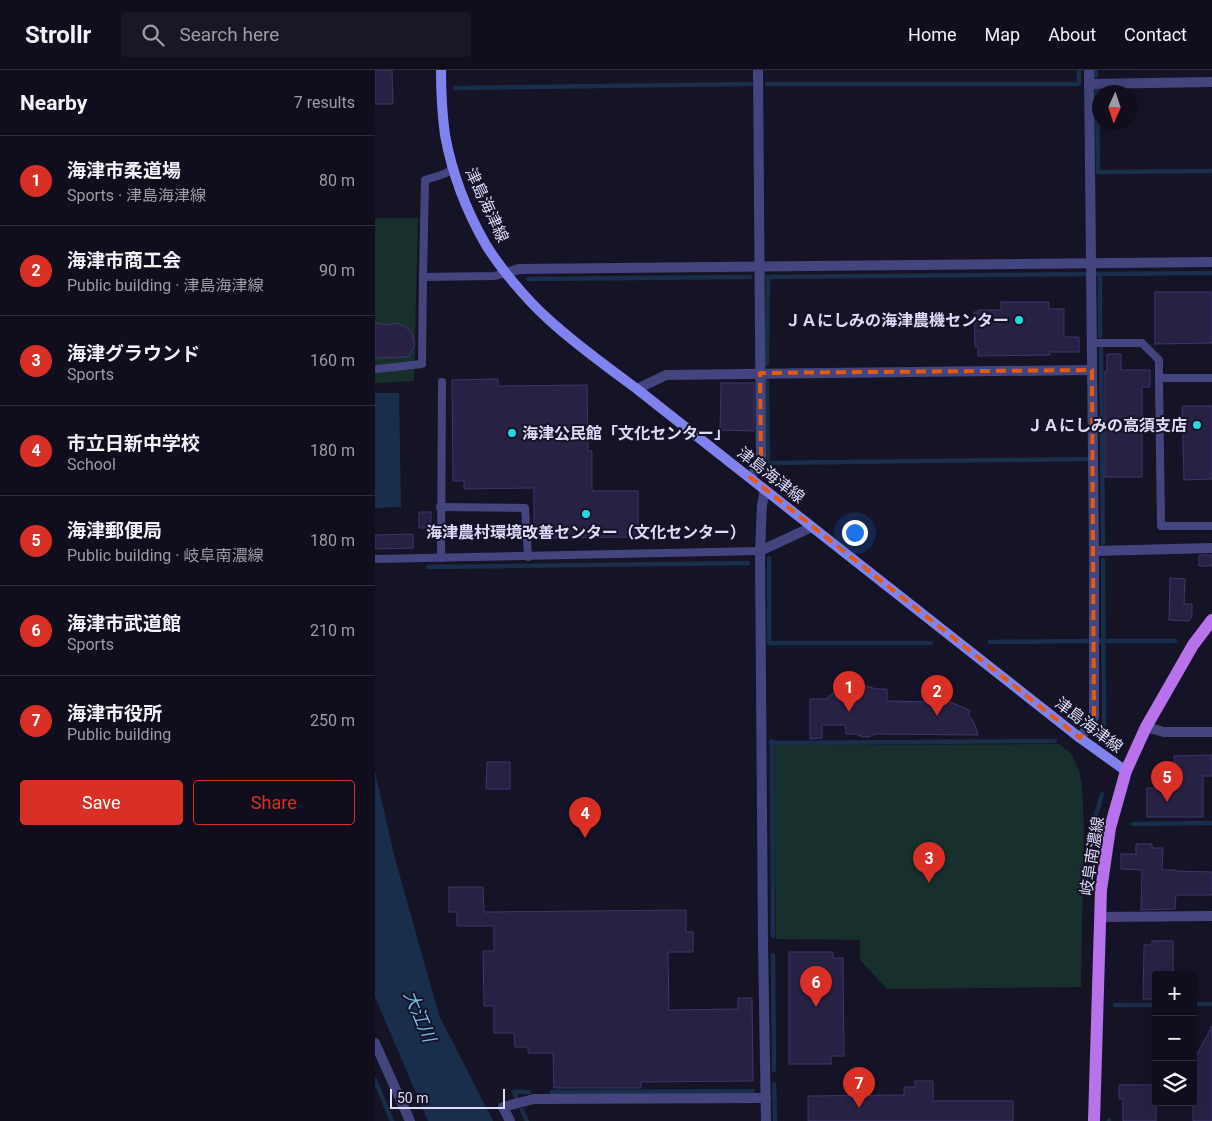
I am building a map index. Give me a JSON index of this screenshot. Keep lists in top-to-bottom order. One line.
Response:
{"streets":{"main road":["津島海津線","岐阜南濃線"]},"crossings":[["津島海津線","岐阜南濃線"]],"water":["大江川"],"places":["ＪＡにしみの海津農機センター","ＪＡにしみの高須支店","海津公民館「文化センター」","海津農村環境改善センター（文化センター）"],"scale_bar":"50 m","north":"bottom","page":{"header":"Strollr","search":"Search here","nav":["Home","Map","About","Contact"],"heading":["Nearby","7 results"],"list":[{"mark":"1","name":"海津市柔道場","note":"Sports · 津島海津線","value":"80 m"},{"mark":"2","name":"海津市商工会","note":"Public building · 津島海津線","value":"90 m"},{"mark":"3","name":"海津グラウンド","note":"Sports","value":"160 m"},{"mark":"4","name":"市立日新中学校","note":"School","value":"180 m"},{"mark":"5","name":"海津郵便局","note":"Public building · 岐阜南濃線","value":"180 m"},{"mark":"6","name":"海津市武道館","note":"Sports","value":"210 m"},{"mark":"7","name":"海津市役所","note":"Public building","value":"250 m"}],"pins":["1","2","5","4","3","6","7"],"buttons":["Save","Share"],"map_buttons":["+","−"],"scale":"50 m"}}
